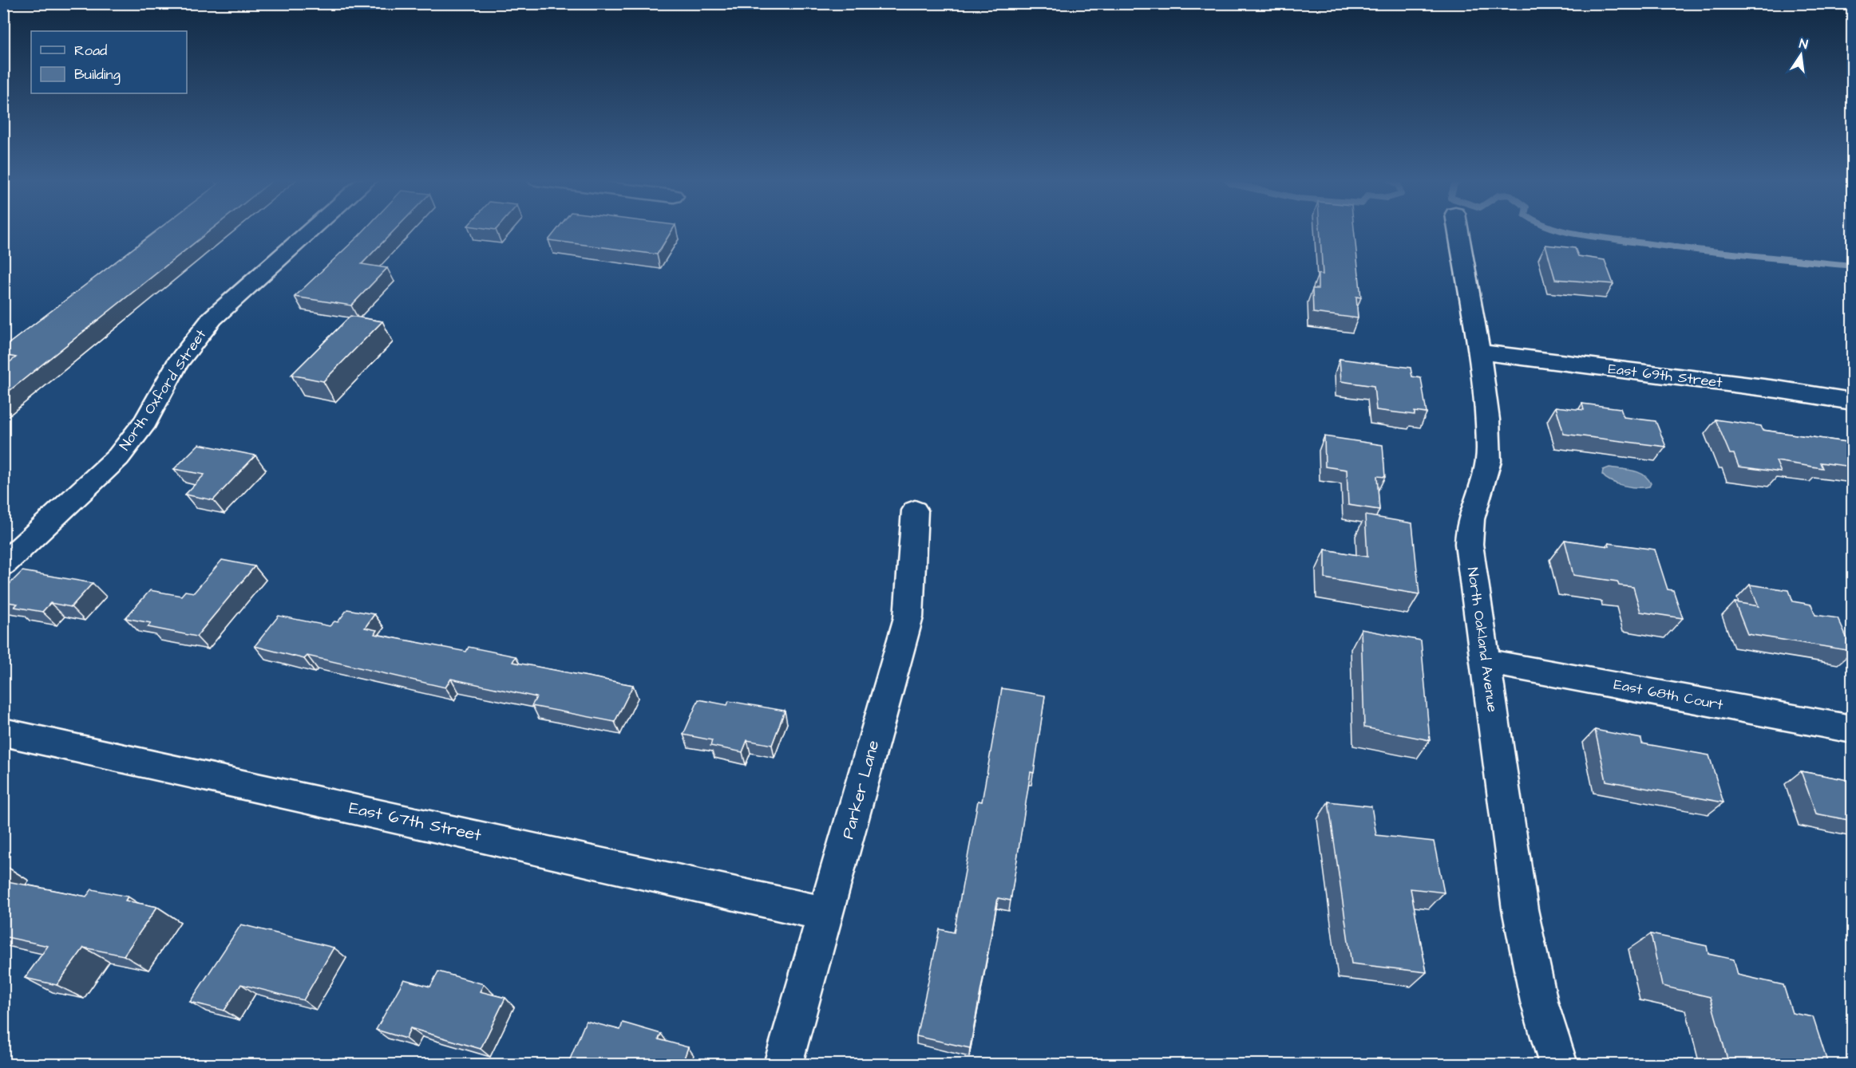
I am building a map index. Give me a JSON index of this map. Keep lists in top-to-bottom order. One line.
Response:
{"streets":{"street":["East 69th Street","North Oxford Street","North Oakland Avenue","East 68th Court","Parker Lane","East 67th Street"]},"crossings":[["East 69th Street","North Oakland Avenue"],["North Oakland Avenue","East 68th Court"],["Parker Lane","East 67th Street"]],"legend":["Road","Building"],"north":"top"}
